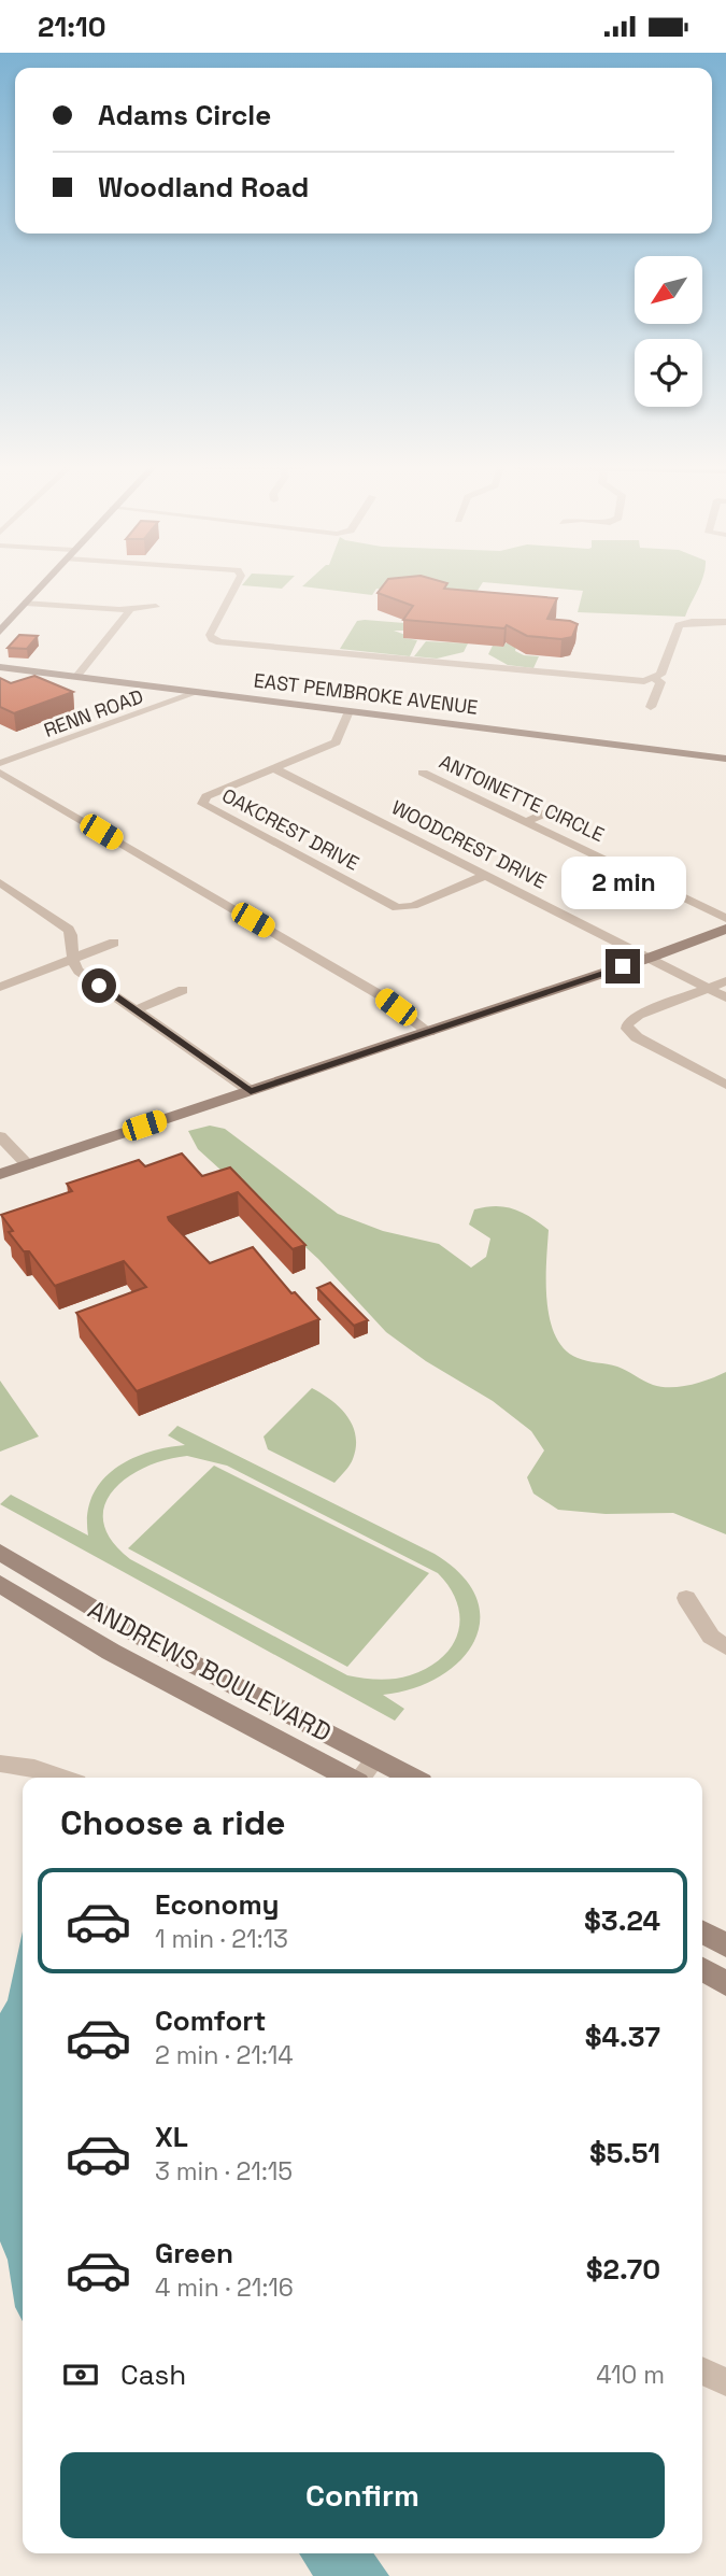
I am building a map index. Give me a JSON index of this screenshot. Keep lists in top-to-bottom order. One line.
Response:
{"streets":{"street":["EAST PEMBROKE AVENUE","RENN ROAD","ANTOINETTE CIRCLE","OAKCREST DRIVE","WOODCREST DRIVE","ANDREWS BOULEVARD"]},"crossings":[["EAST PEMBROKE AVENUE","RENN ROAD"],["EAST PEMBROKE AVENUE","OAKCREST DRIVE"],["OAKCREST DRIVE","WOODCREST DRIVE"]],"north":"bottom left","page":{"status":"21:10","banner":["Adams Circle","Woodland Road"],"bubble":"2 min","heading":"Choose a ride","list":[{"name":"Economy","note":"1 min · 21:13","value":"$3.24"},{"name":"Comfort","note":"2 min · 21:14","value":"$4.37"},{"name":"XL","note":"3 min · 21:15","value":"$5.51"},{"name":"Green","note":"4 min · 21:16","value":"$2.70"}],"pay":["Cash","410 m"],"buttons":"Confirm"}}
